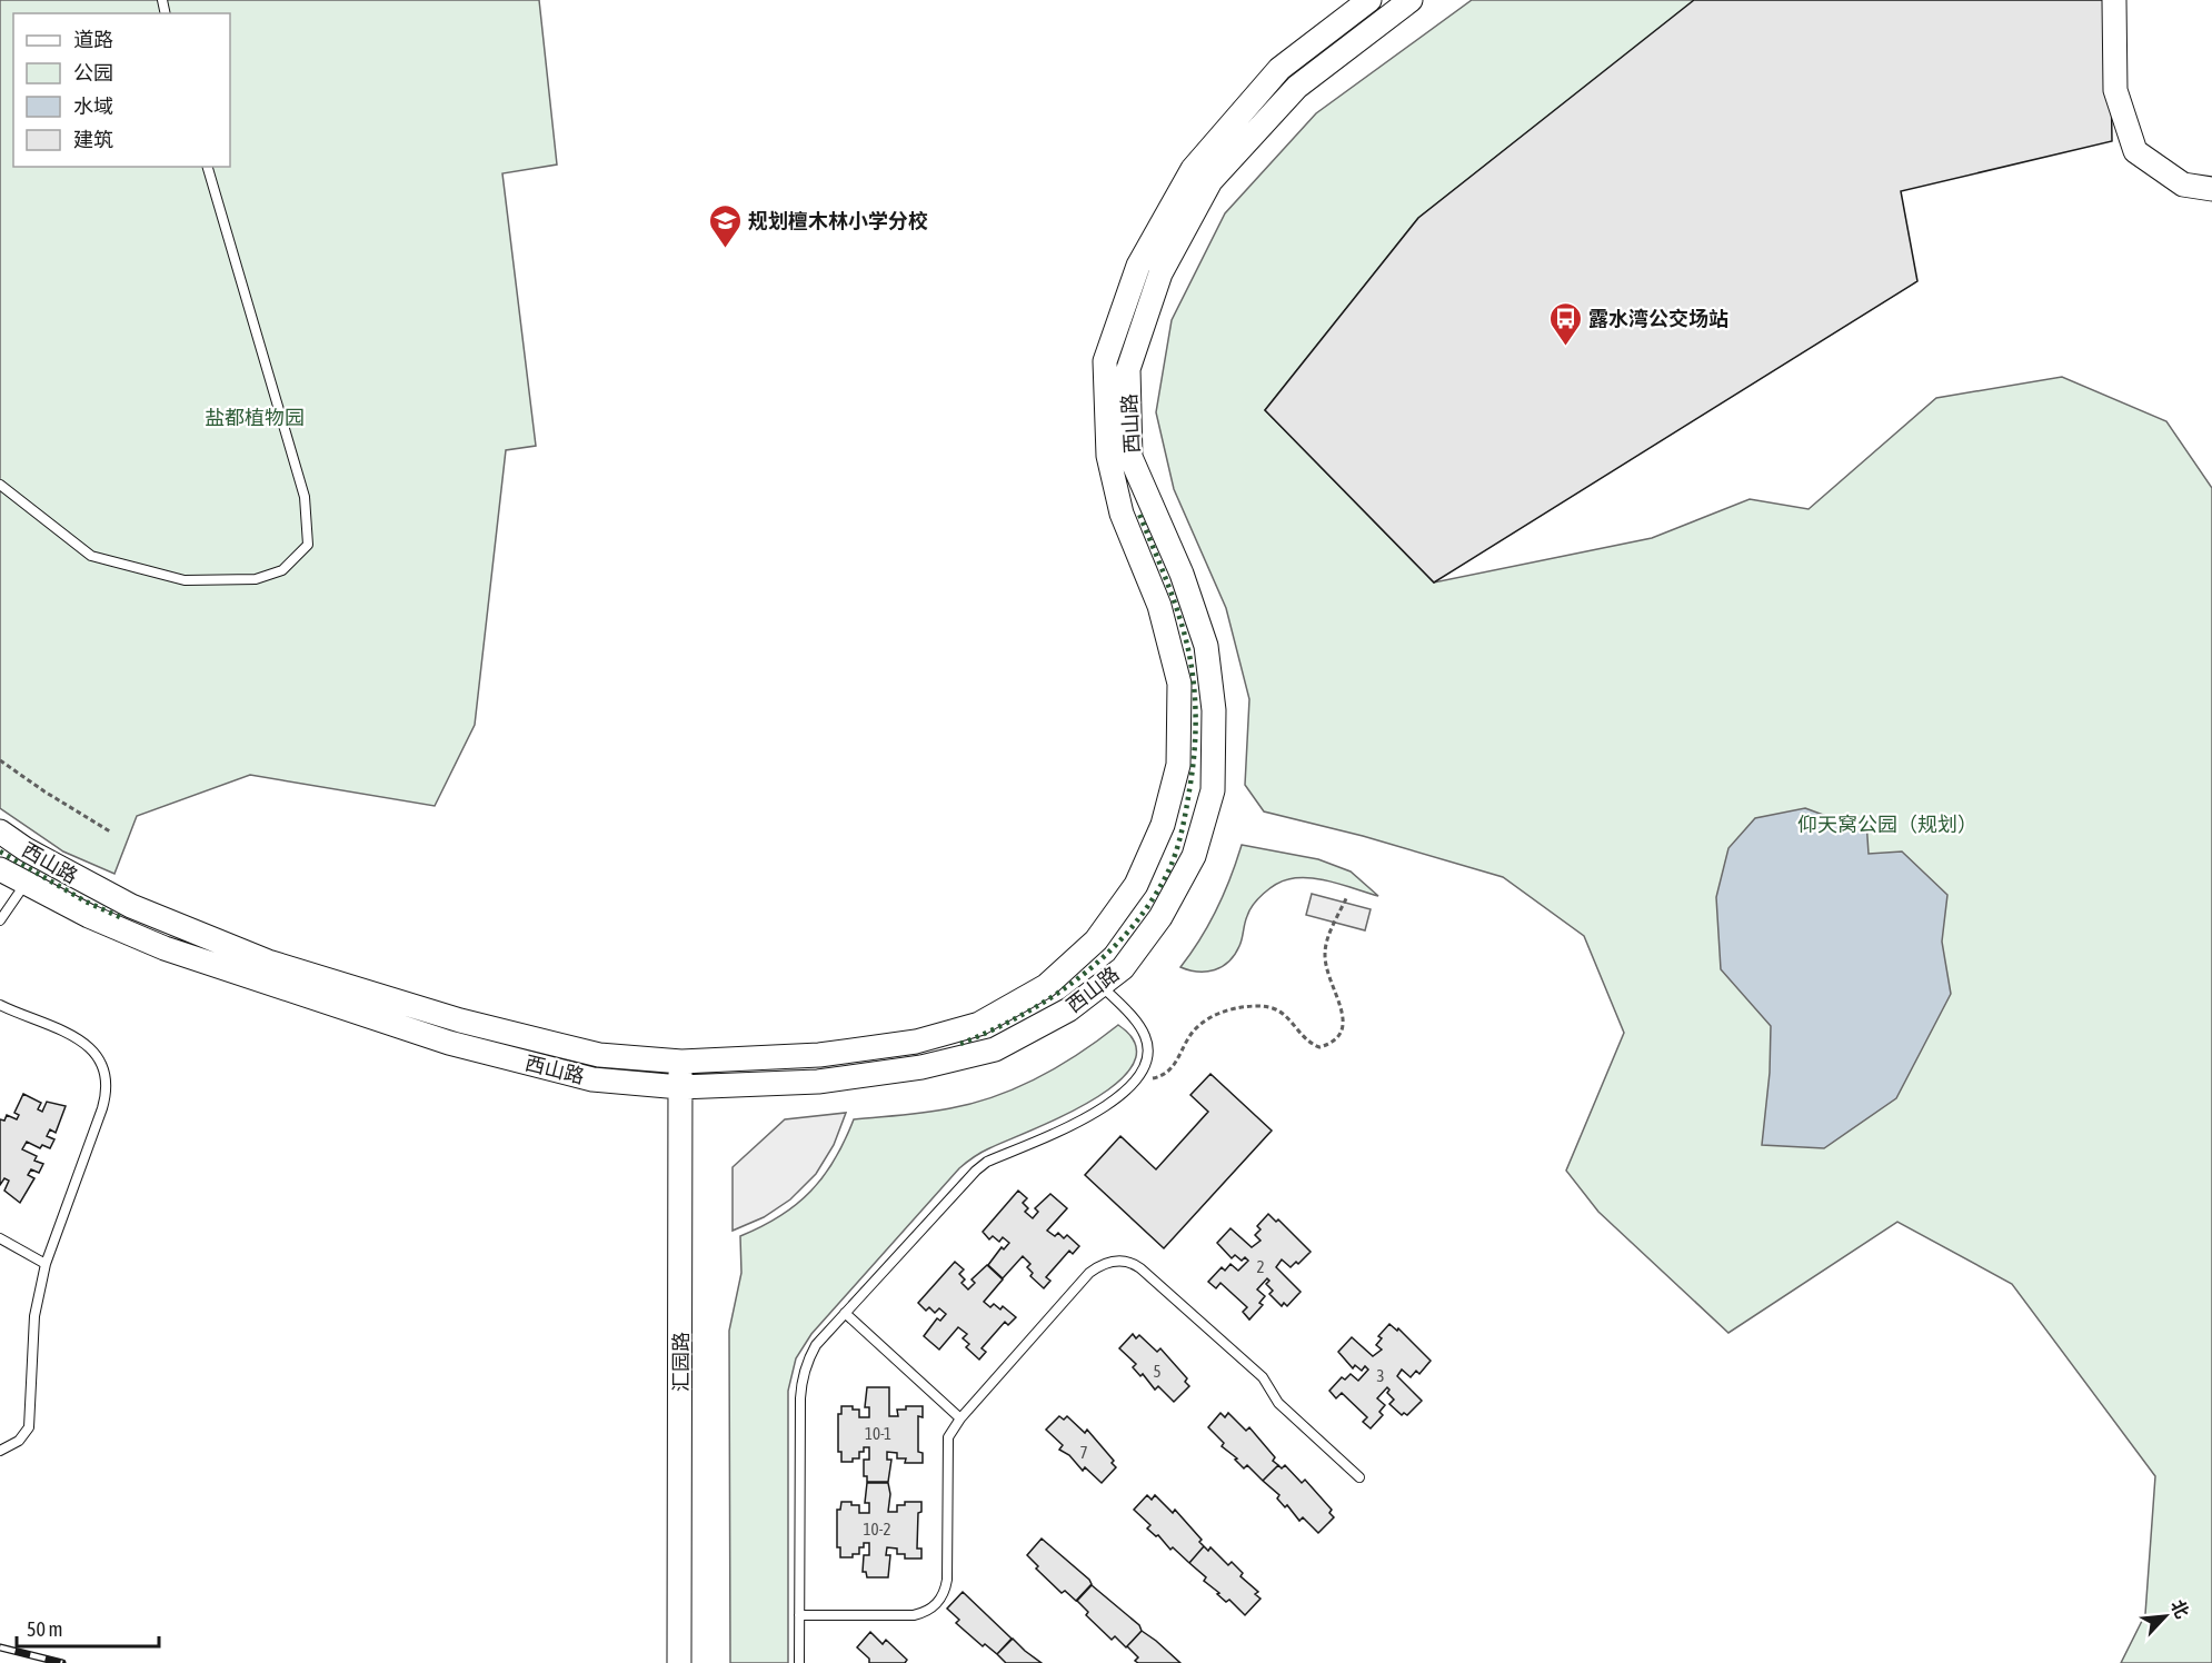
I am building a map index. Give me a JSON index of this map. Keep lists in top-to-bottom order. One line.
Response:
{"streets":{"main road":["西山路","汇园路"]},"crossings":[["西山路","汇园路"]],"parks":["盐都植物园","仰天窝公园（规划）"],"places":{"school or university":["规划檀木林小学分校"],"bus stop":["露水湾公交场站"]},"house_numbers":["2","5","3","10-1","7","10-2"],"legend":["道路","公园","水域","建筑"],"scale_bar":"50 m","north":"top right"}
